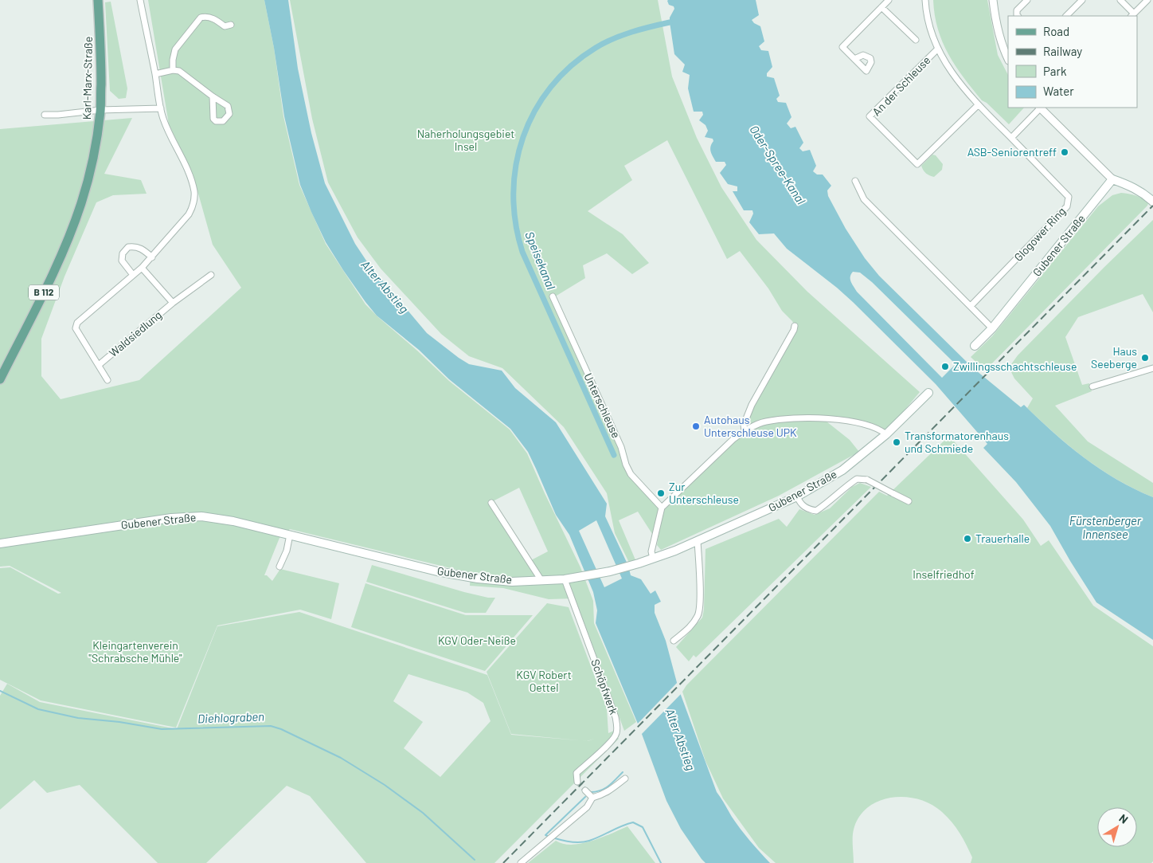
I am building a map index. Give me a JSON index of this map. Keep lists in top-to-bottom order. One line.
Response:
{"streets":{"main road":["Karl-Marx-Straße","Gubener Straße","B 112"],"street":["An der Schleuse","Glogower Ring","Waldsiedlung","Unterschleuse","Schöpfwerk"]},"crossings":[["An der Schleuse","Glogower Ring"],["Gubener Straße","Schöpfwerk"]],"water":["Oder-Spree-Kanal","Speisekanal","Alter Abstieg","Fürstenberger Innensee","Diehlograben"],"parks":["Naherholungsgebiet Insel","Inselfriedhof","KGV Oder-Neiße","Kleingartenverein \"Schrabsche Mühle\"","KGV Robert Oettel"],"places":["ASB-Seniorentreff","Haus Seeberge","Zwillingsschachtschleuse","Autohaus Unterschleuse UPK","Transformatorenhaus und Schmiede","Zur Unterschleuse","Trauerhalle"],"legend":["Road","Railway","Park","Water"],"north":"top right"}
